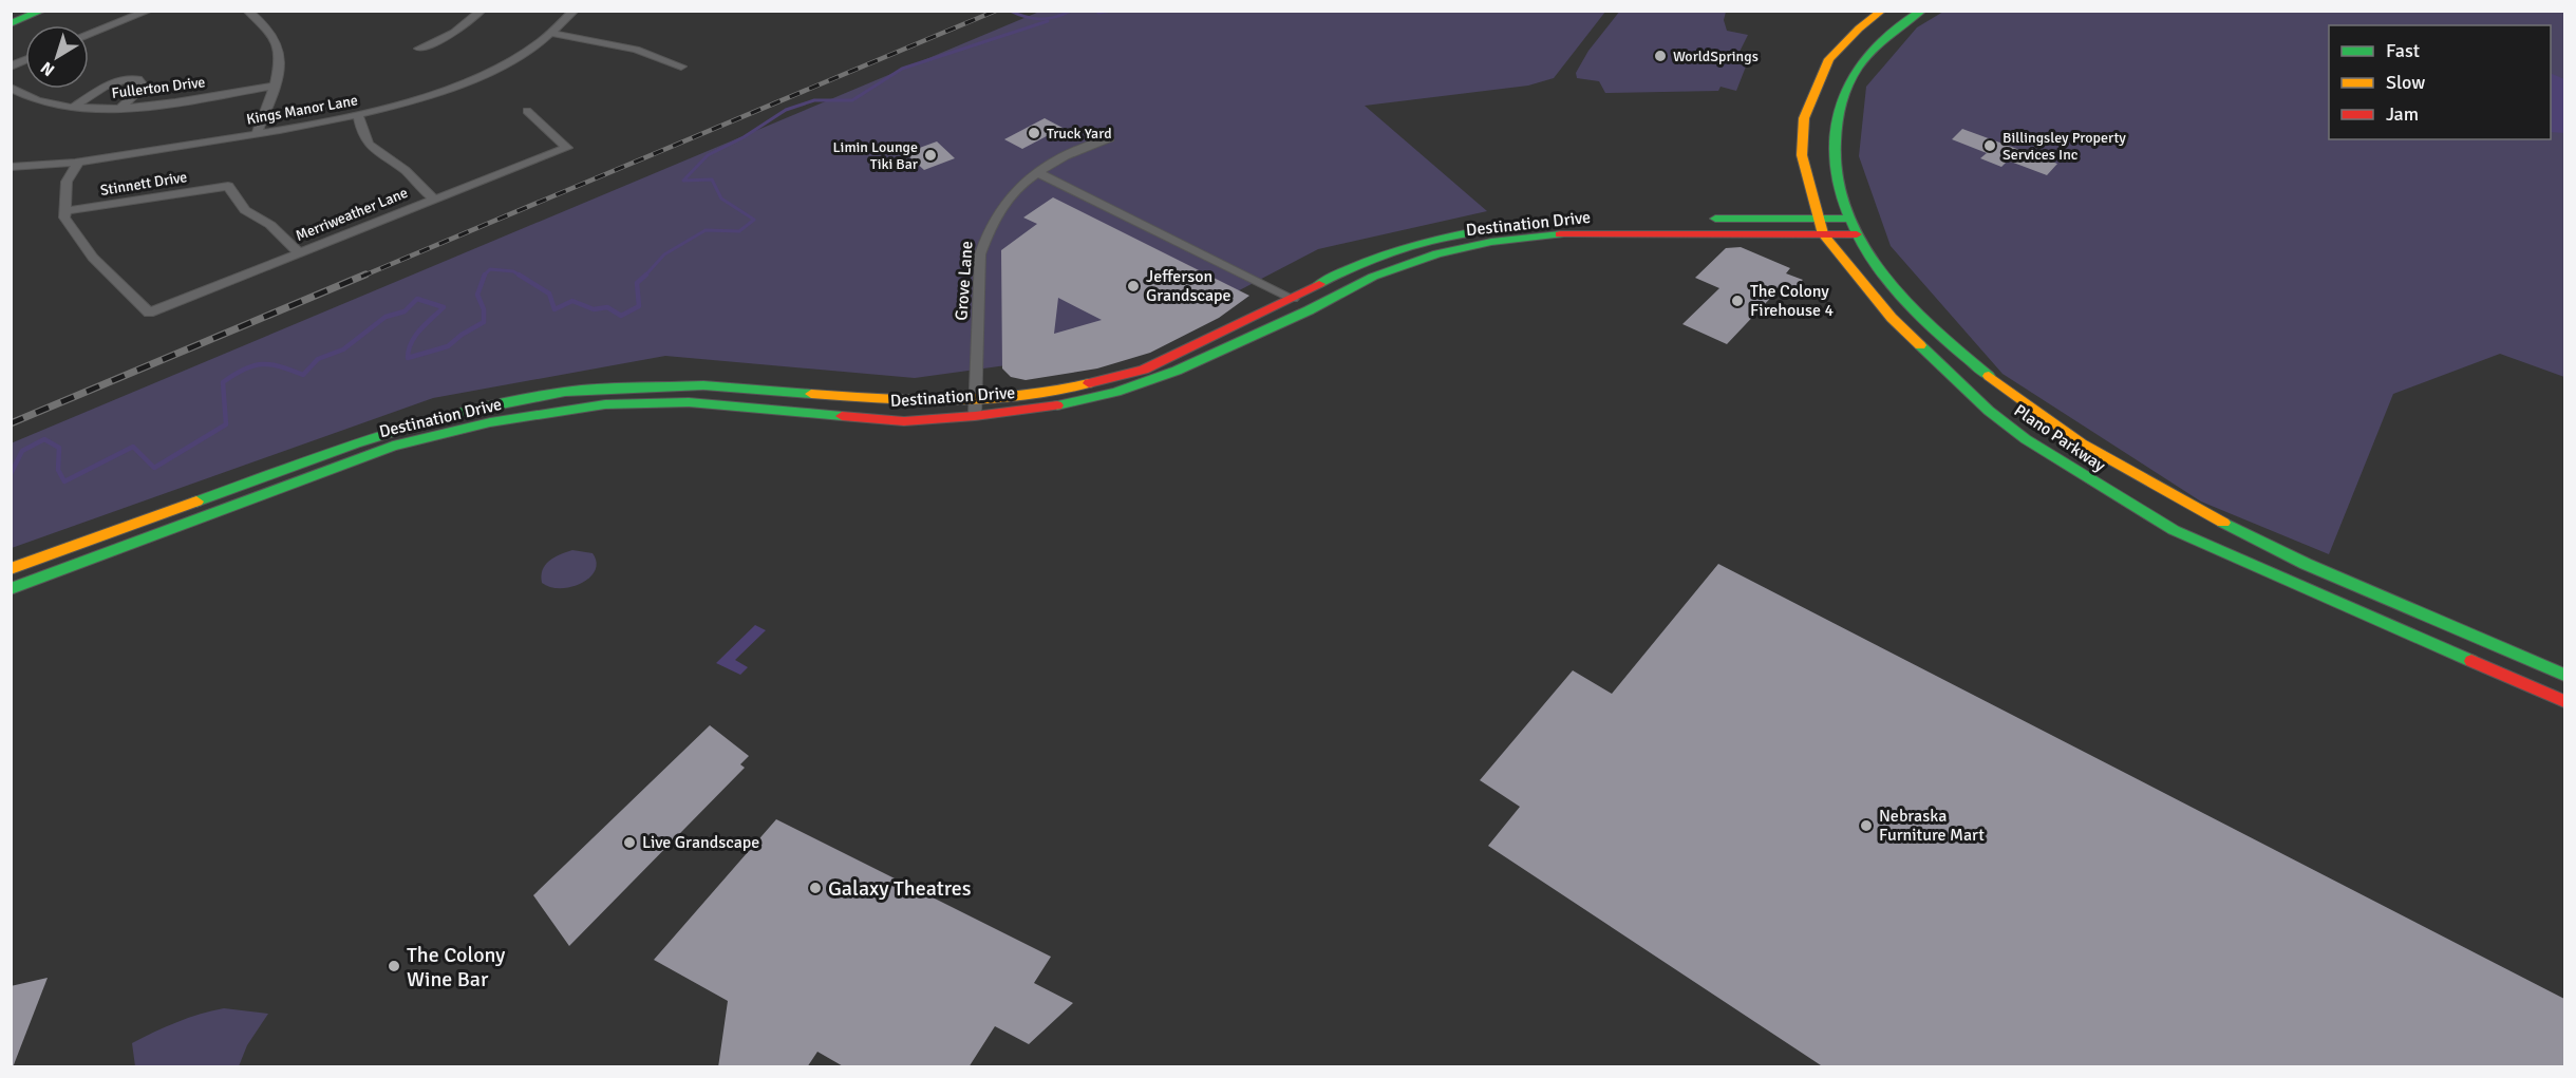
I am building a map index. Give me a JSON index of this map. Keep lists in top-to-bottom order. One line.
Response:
{"streets":{"street":["Fullerton Drive","Kings Manor Lane","Stinnett Drive","Merriweather Lane","Destination Drive","Grove Lane","Plano Parkway"]},"crossings":[["Stinnett Drive","Merriweather Lane"],["Destination Drive","Grove Lane"],["Destination Drive","Plano Parkway"]],"places":["WorldSprings","Truck Yard","Billingsley Property Services Inc","Limin Lounge Tiki Bar","Jefferson Grandscape","The Colony Firehouse 4","Nebraska Furniture Mart","Live Grandscape","Galaxy Theatres","The Colony Wine Bar"],"legend":["Fast","Slow","Jam"],"north":"bottom left"}
